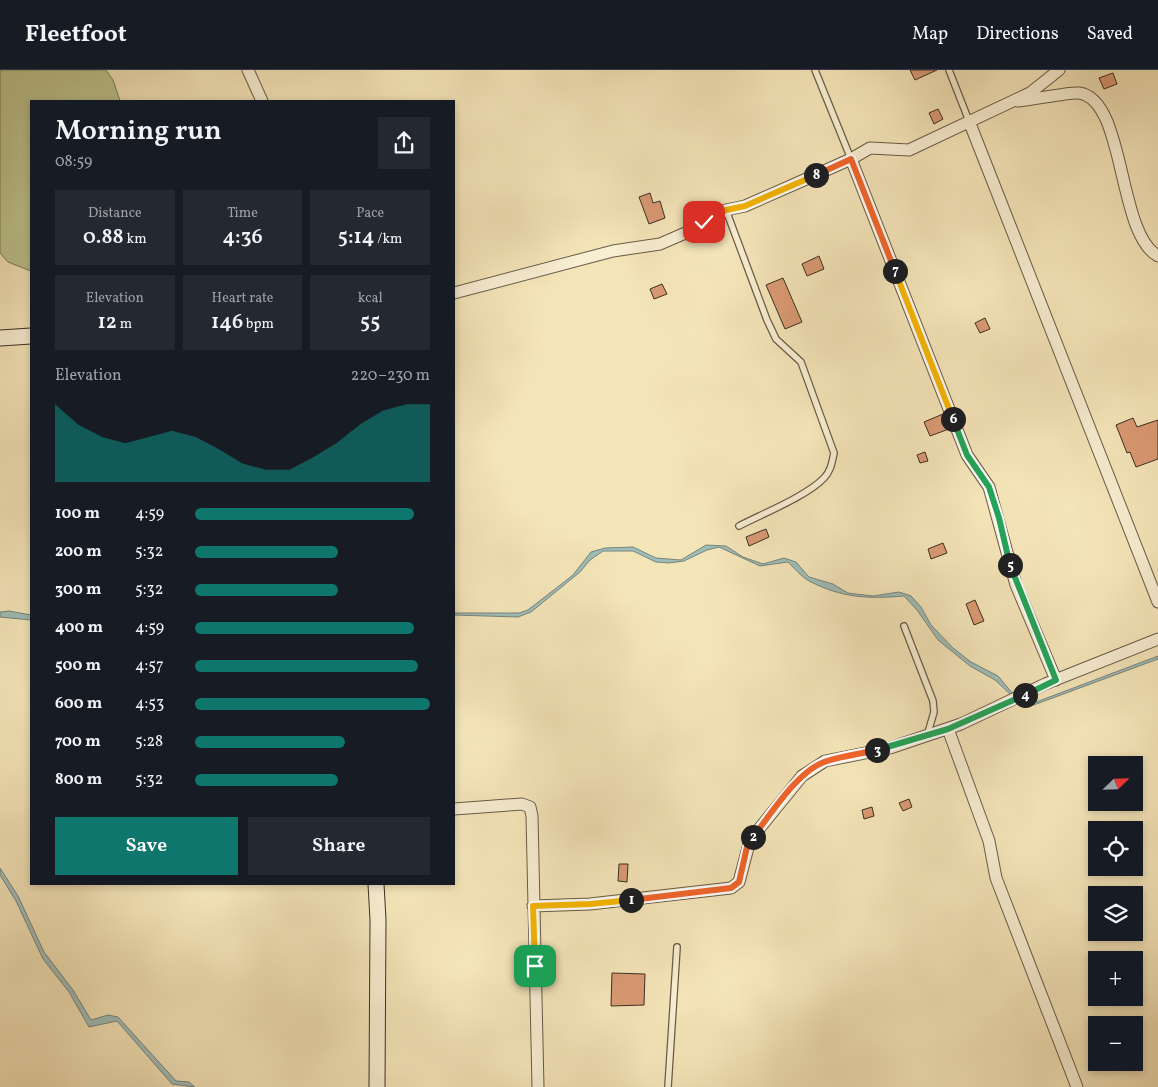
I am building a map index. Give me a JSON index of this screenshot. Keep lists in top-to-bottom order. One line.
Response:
{"north":"top right","page":{"header":"Fleetfoot","nav":["Map","Directions","Saved"],"heading":["Morning run","08:59"],"pins":["8","7","6","5","4","3","2","1"],"stats":[["Distance","0.88 km"],["Time","4:36"],["Pace","5:14 /km"],["Elevation","12 m"],["Heart rate","146 bpm"],["kcal","55"]],"chart":["Elevation","220–230 m"],"list":[{"name":"100 m","note":"4:59"},{"name":"200 m","note":"5:32"},{"name":"300 m","note":"5:32"},{"name":"400 m","note":"4:59"},{"name":"500 m","note":"4:57"},{"name":"600 m","note":"4:53"},{"name":"700 m","note":"5:28"},{"name":"800 m","note":"5:32"}],"map_buttons":["+","−"],"buttons":["Save","Share"]}}
